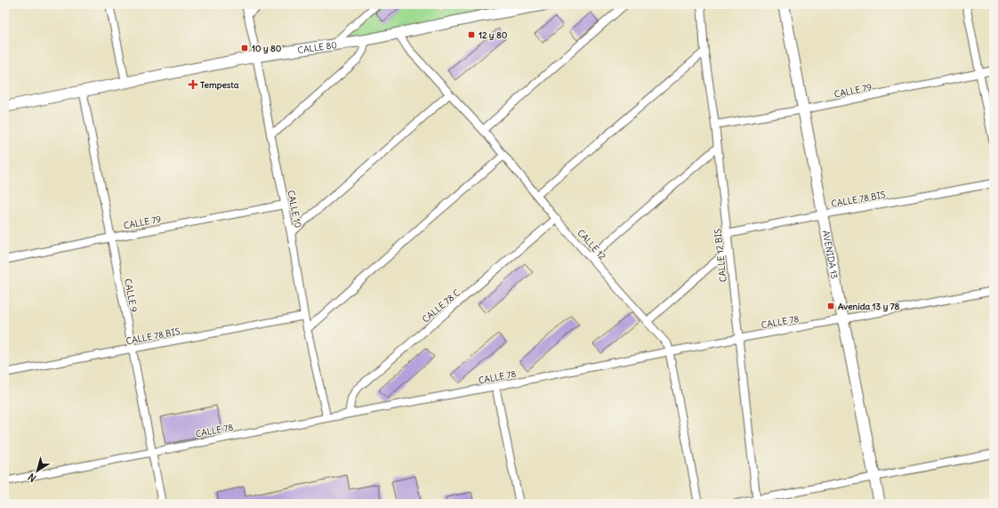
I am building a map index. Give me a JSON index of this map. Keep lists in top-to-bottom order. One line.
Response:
{"streets":{"street":["CALLE 80","CALLE 79","CALLE 78 BIS","CALLE 10","CALLE 12","AVENIDA 13","CALLE 12 BIS","CALLE 9","CALLE 78 C","CALLE 78"]},"crossings":[["CALLE 80","CALLE 10"],["CALLE 80","CALLE 12"],["CALLE 80","CALLE 9"],["CALLE 79","CALLE 10"],["CALLE 79","AVENIDA 13"],["CALLE 79","CALLE 12 BIS"],["CALLE 79","CALLE 9"],["CALLE 78 BIS","CALLE 10"],["CALLE 78 BIS","AVENIDA 13"],["CALLE 78 BIS","CALLE 12 BIS"],["CALLE 78 BIS","CALLE 9"],["CALLE 10","CALLE 78"],["CALLE 12","CALLE 78 C"],["CALLE 12","CALLE 78"],["AVENIDA 13","CALLE 78"],["CALLE 12 BIS","CALLE 78"],["CALLE 9","CALLE 78"],["CALLE 78 C","CALLE 78"]],"places":{"transit":["12 y 80","10 y 80","Avenida 13 y 78"],"health":["Tempesta"]},"north":"bottom left"}
